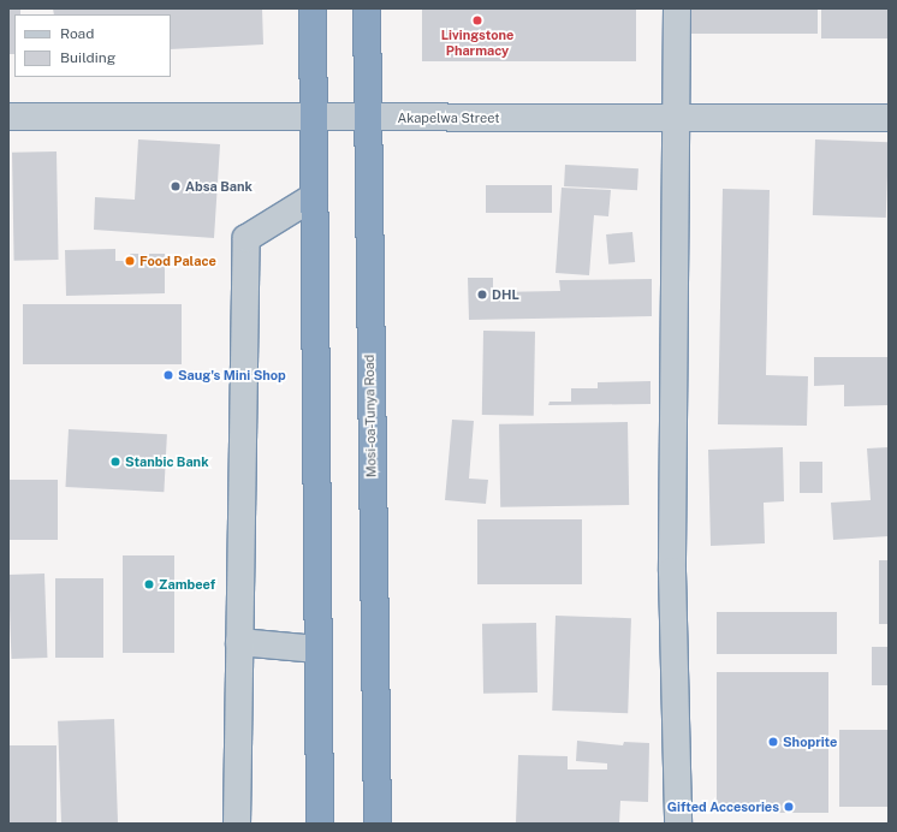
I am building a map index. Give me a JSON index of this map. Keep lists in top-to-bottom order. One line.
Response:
{"streets":{"highway":["Mosi-oa-Tunya Road"],"street":["Akapelwa Street"]},"crossings":[["Akapelwa Street","Mosi-oa-Tunya Road"]],"places":["Livingstone Pharmacy","Absa Bank","Food Palace","DHL","Saug's Mini Shop","Stanbic Bank","Zambeef","Shoprite","Gifted Accesories"],"legend":["Road","Building"]}
